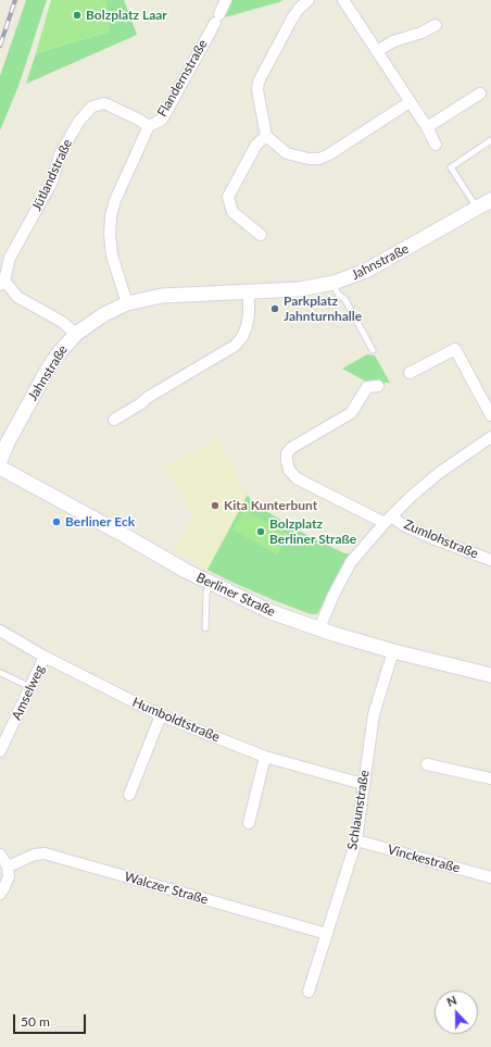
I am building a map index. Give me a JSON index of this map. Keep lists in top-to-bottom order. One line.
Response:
{"streets":{"street":["Flandernstraße","Jütlandstraße","Jahnstraße","Zumlohstraße","Berliner Straße","Amselweg","Humboldtstraße","Schlaunstraße","Vinckestraße","Walczer Straße"]},"crossings":[["Flandernstraße","Jütlandstraße"],["Flandernstraße","Jahnstraße"],["Jütlandstraße","Jahnstraße"],["Berliner Straße","Schlaunstraße"],["Amselweg","Humboldtstraße"],["Humboldtstraße","Schlaunstraße"],["Schlaunstraße","Vinckestraße"],["Schlaunstraße","Walczer Straße"]],"places":["Bolzplatz Laar","Parkplatz Jahnturnhalle","Kita Kunterbunt","Berliner Eck","Bolzplatz Berliner Straße"],"scale_bar":"50 m","north":"top"}
